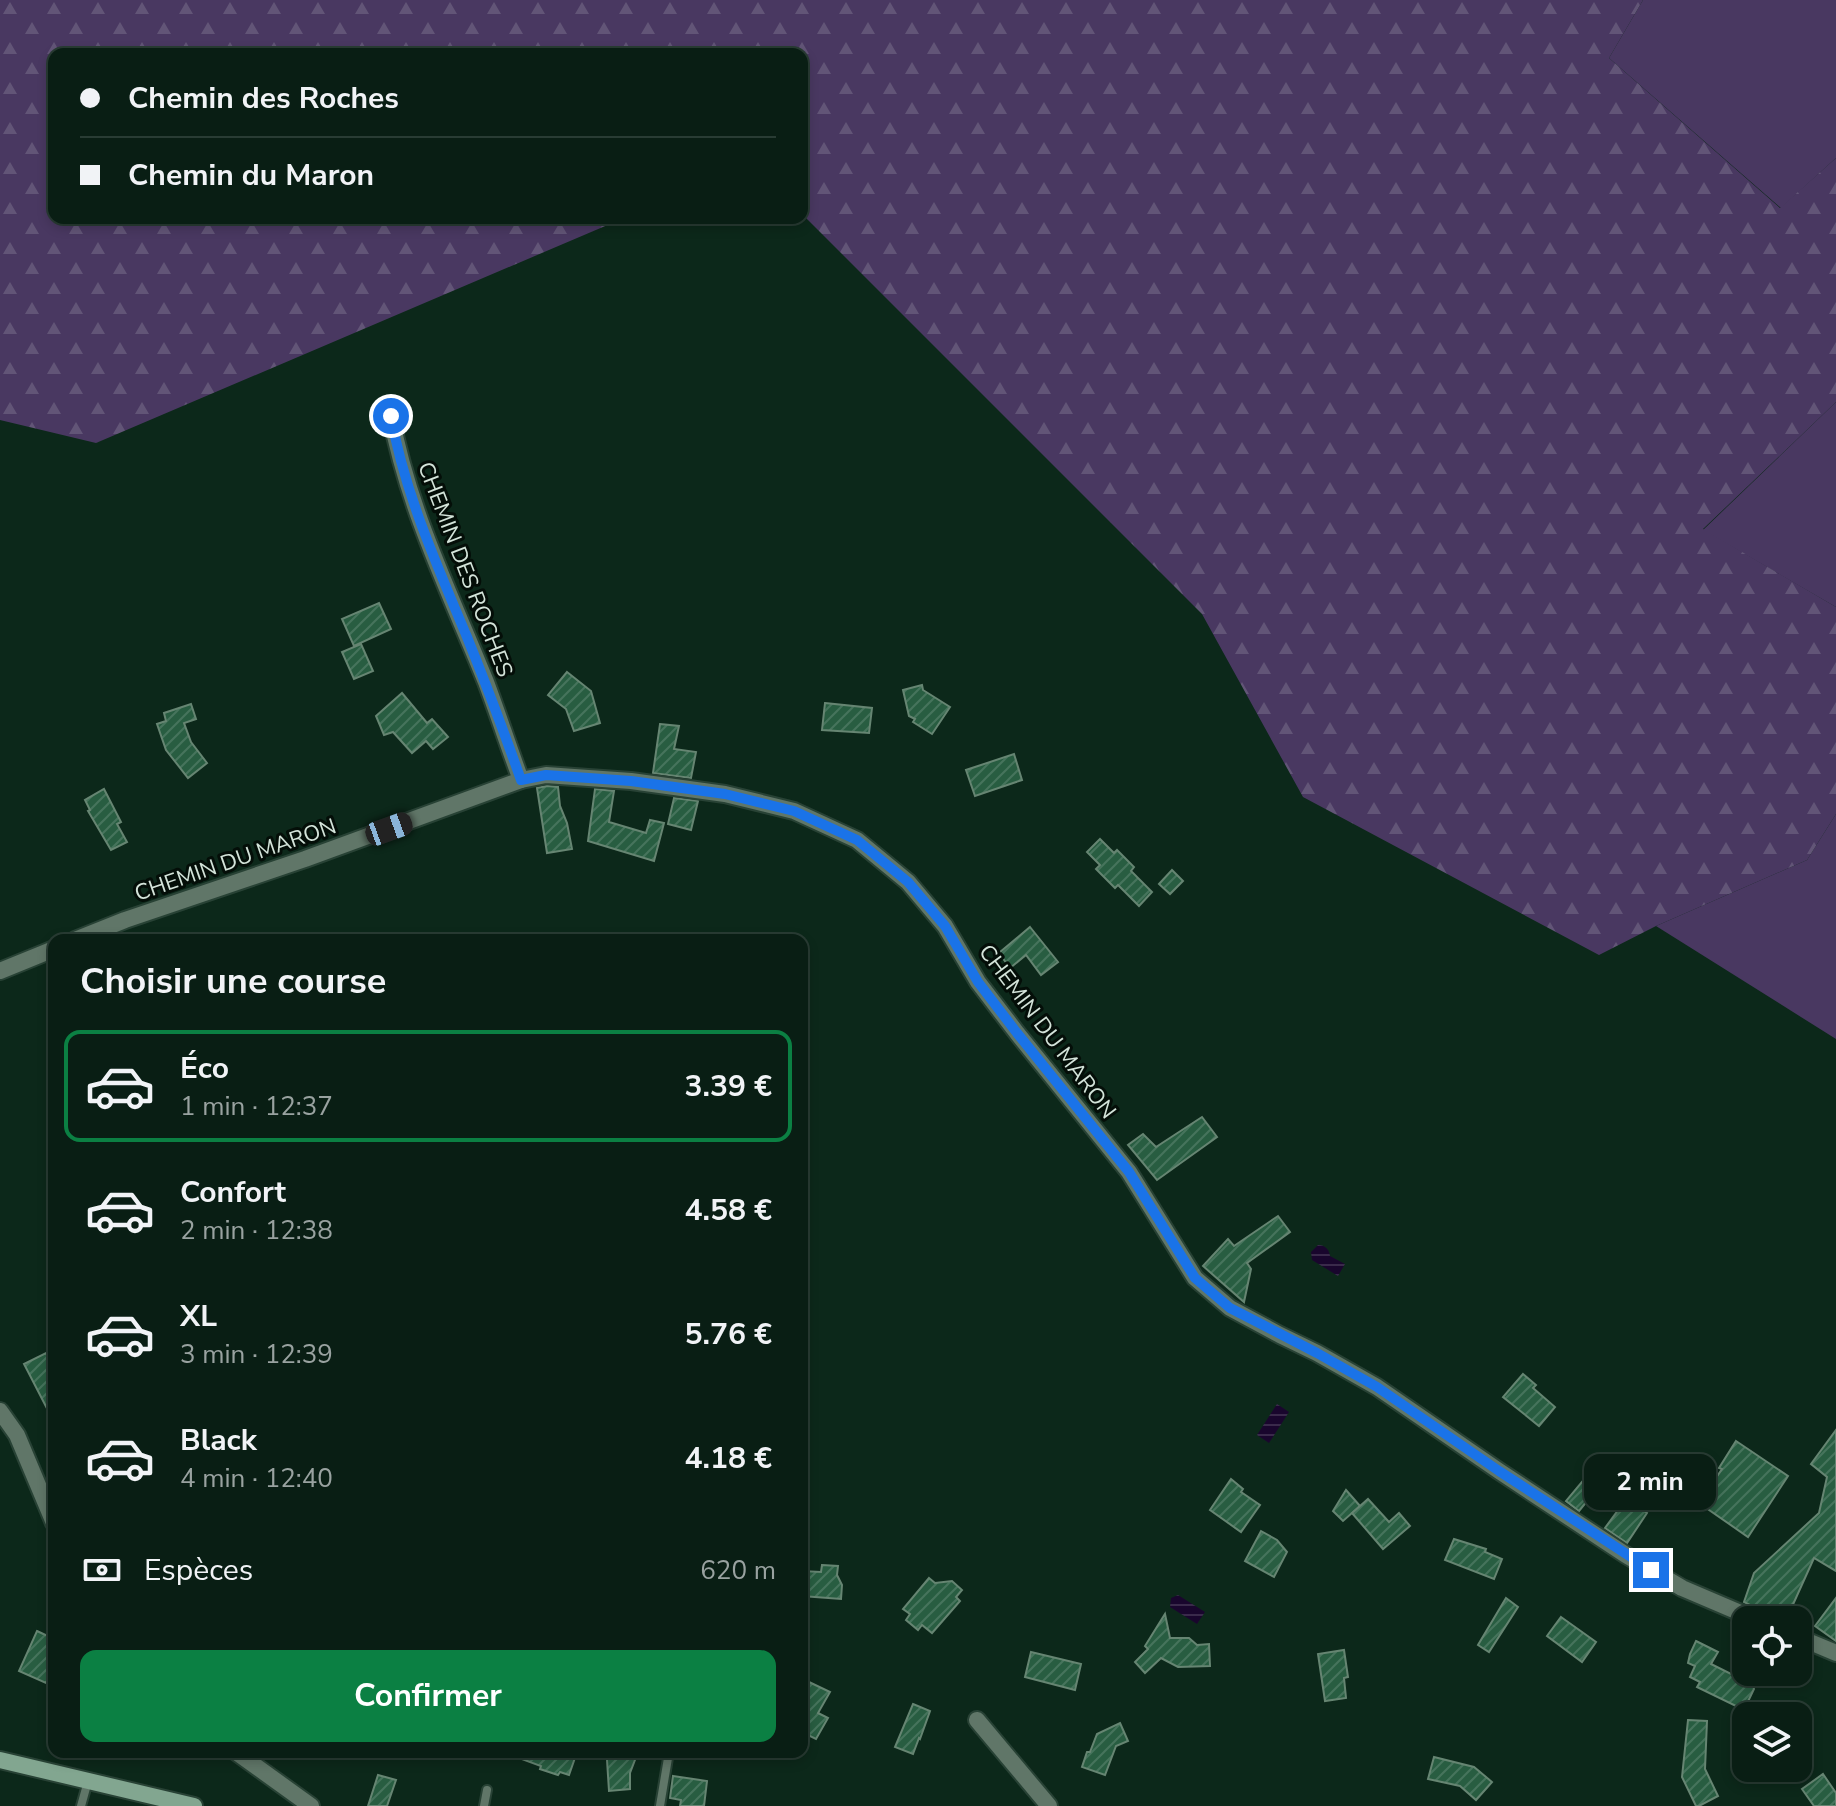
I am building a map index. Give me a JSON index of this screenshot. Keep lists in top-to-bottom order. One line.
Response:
{"streets":{"street":["CHEMIN DES ROCHES","CHEMIN DU MARON"]},"crossings":[["CHEMIN DES ROCHES","CHEMIN DU MARON"]],"page":{"banner":["Chemin des Roches","Chemin du Maron"],"heading":"Choisir une course","list":[{"name":"Éco","note":"1 min · 12:37","value":"3.39 €"},{"name":"Confort","note":"2 min · 12:38","value":"4.58 €"},{"name":"XL","note":"3 min · 12:39","value":"5.76 €"},{"name":"Black","note":"4 min · 12:40","value":"4.18 €"}],"bubble":"2 min","pay":["Espèces","620 m"],"buttons":"Confirmer"}}
